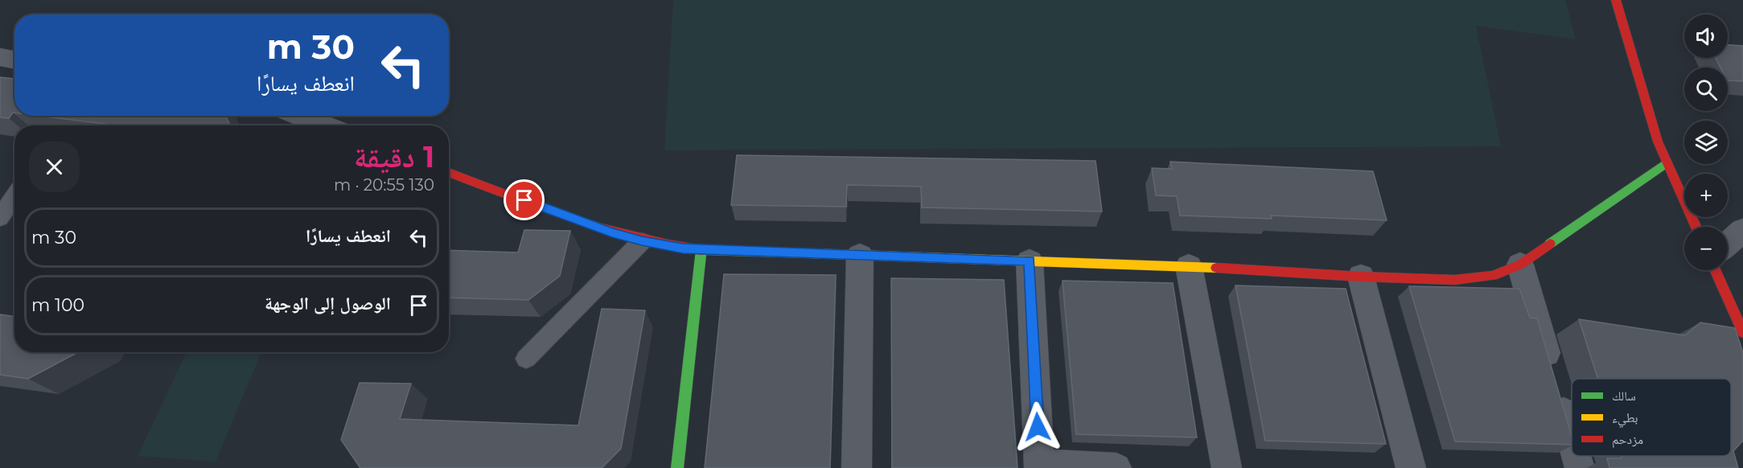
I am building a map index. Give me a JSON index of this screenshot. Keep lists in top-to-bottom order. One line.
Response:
{"legend":["سالك","بطيء","مزدحم"],"page":{"map_buttons":["+","−"],"turn":["30 m","انعطف يسارًا"],"heading":["1 دقيقة","130 m · 20:55"],"list":[{"name":"انعطف يسارًا","value":"30 m"},{"name":"الوصول إلى الوجهة","value":"100 m"}]}}
